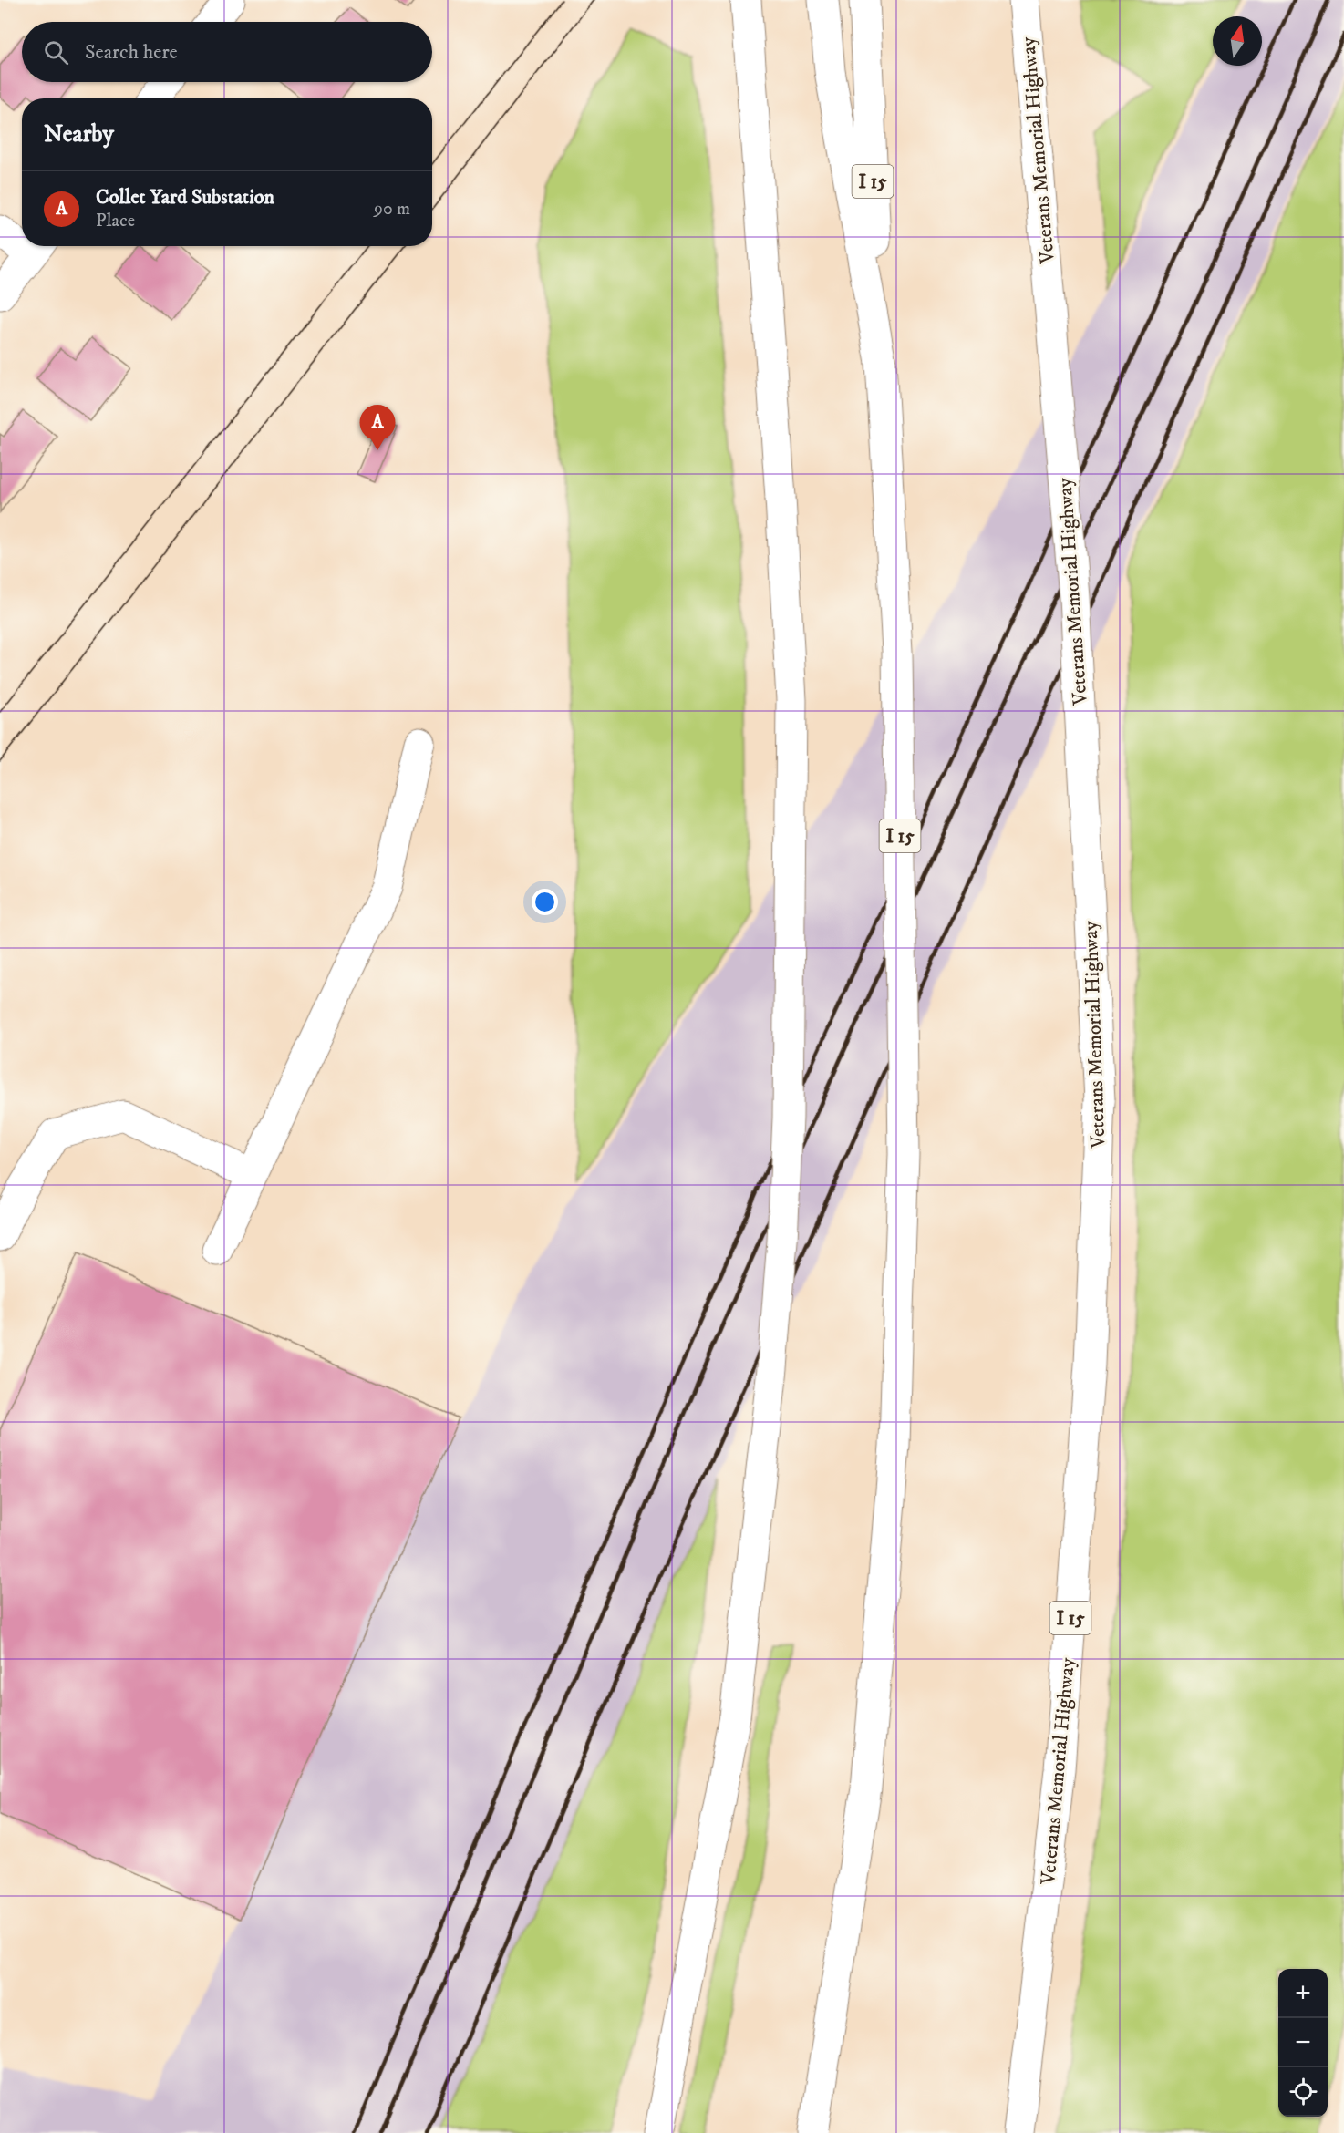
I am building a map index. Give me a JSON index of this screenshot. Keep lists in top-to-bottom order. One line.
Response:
{"streets":{"main road":["Veterans Memorial Highway","I 15"]},"north":"top","page":{"search":"Search here","heading":"Nearby","list":[{"mark":"A","name":"Collet Yard Substation","note":"Place","value":"90 m"}],"pins":"A","map_buttons":["+","−"]}}
